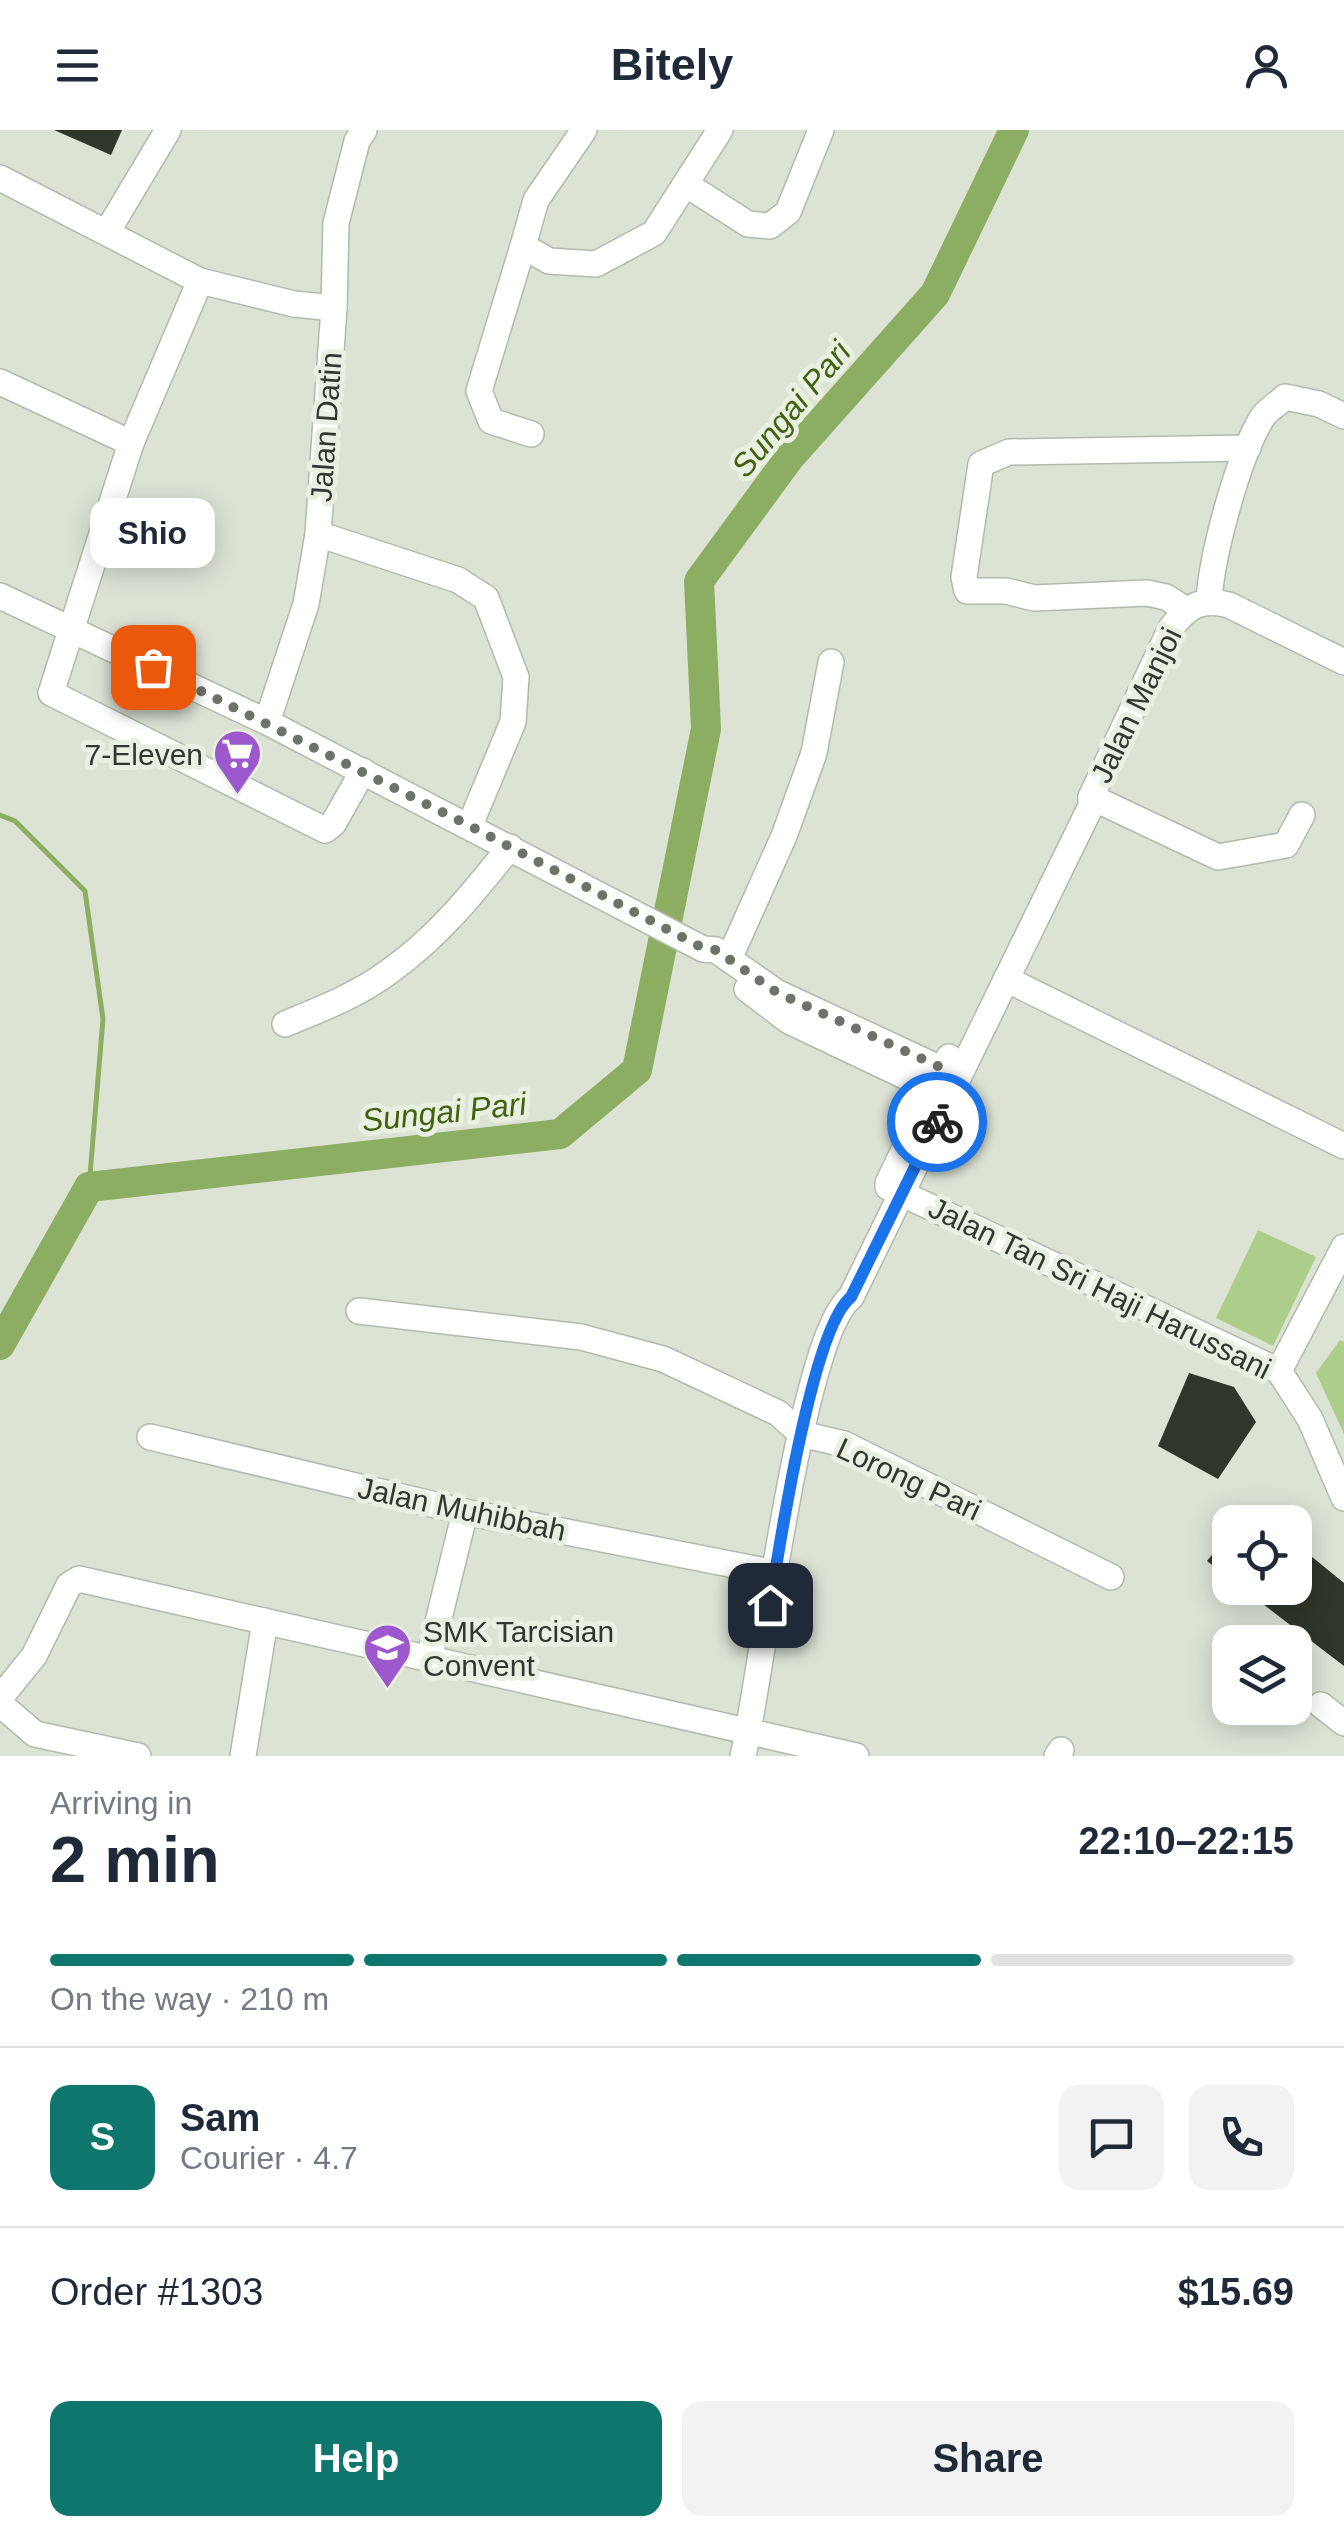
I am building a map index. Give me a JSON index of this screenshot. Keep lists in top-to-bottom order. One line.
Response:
{"streets":{"street":["Jalan Datin","Jalan Manjoi","Jalan Tan Sri Haji Harussani","Lorong Pari","Jalan Muhibbah"]},"water":["Sungai Pari"],"places":{"other":["Shio"],"supermarket":["7-Eleven"],"school or university":["SMK Tarcisian Convent"]},"page":{"header":"Bitely","bubble":"Shio","heading":["2 min","Arriving in","22:10–22:15"],"panel":["Sam","Courier · 4.7","Order #1303","$15.69"],"bar":"On the way · 210 m","round":"S","buttons":["Help","Share"]}}
